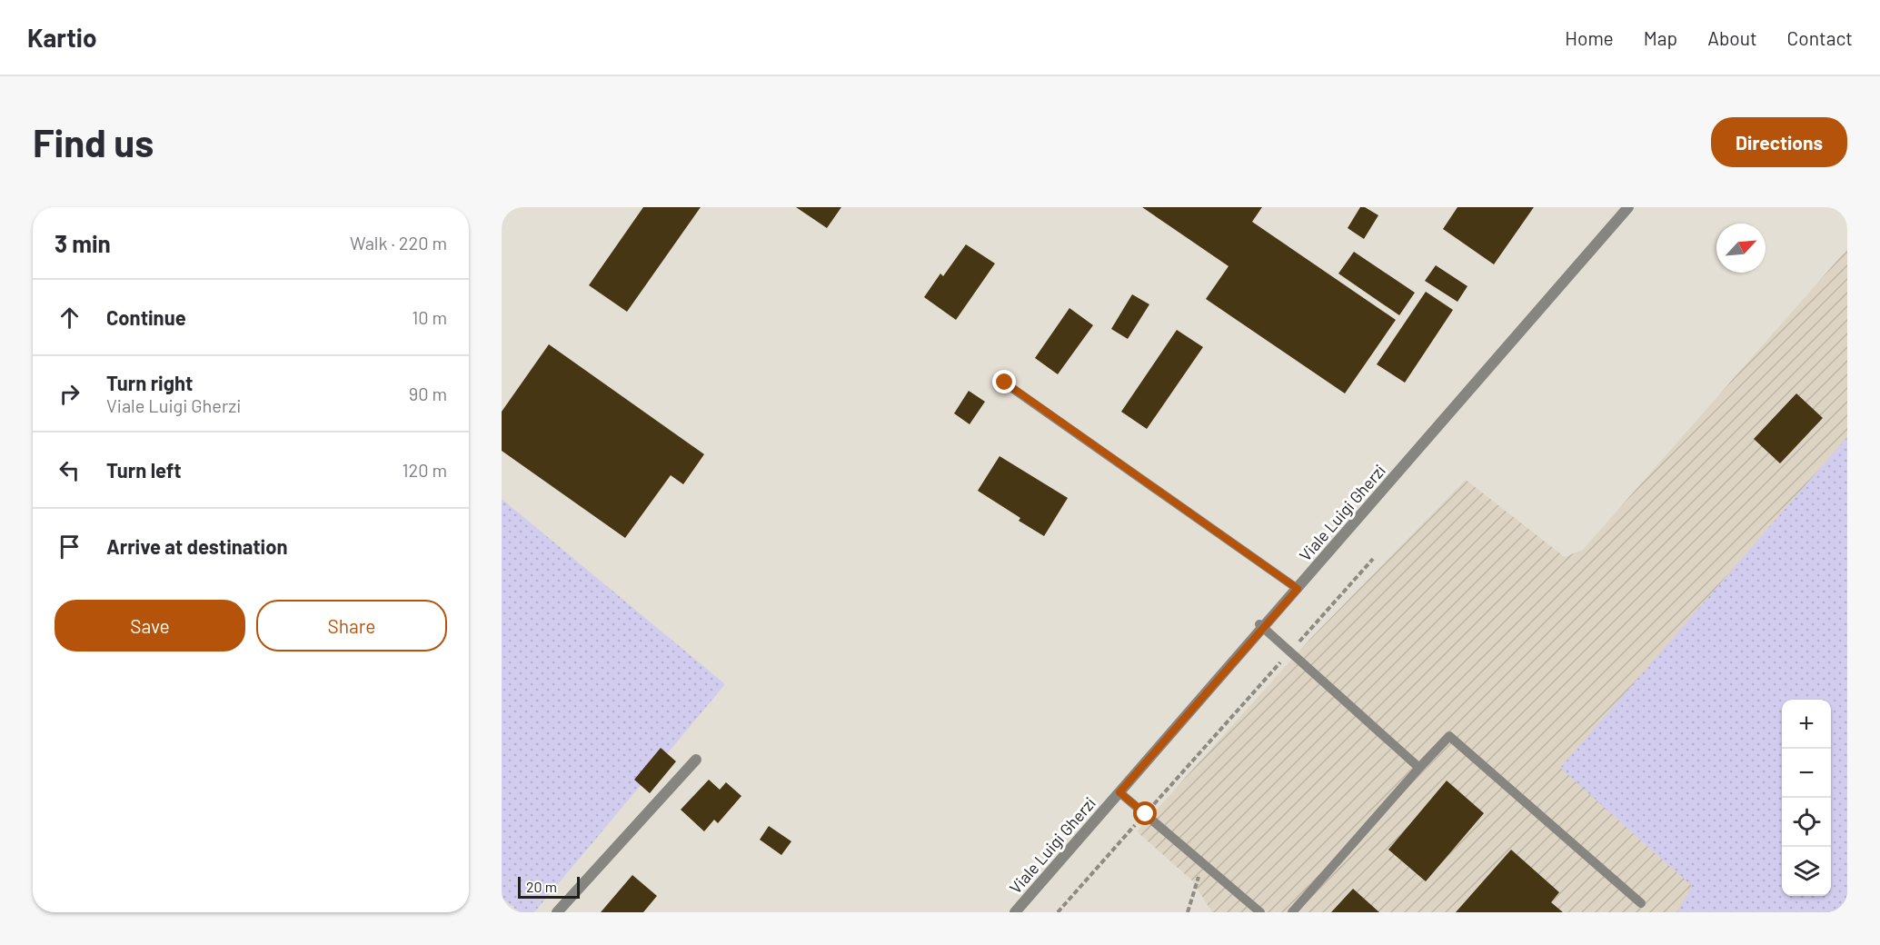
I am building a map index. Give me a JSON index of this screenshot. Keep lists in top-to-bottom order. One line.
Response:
{"streets":{"street":["Viale Luigi Gherzi"]},"scale_bar":"20 m","north":"top right","page":{"header":"Kartio","nav":["Home","Map","About","Contact"],"buttons":["Directions",["Save","Share"]],"title":"Find us","heading":["3 min","Walk · 220 m"],"list":[["Continue","10 m"],["Turn right","Viale Luigi Gherzi","90 m"],["Turn left","120 m"],"Arrive at destination"],"map_buttons":["+","−"],"scale":"20 m"}}
